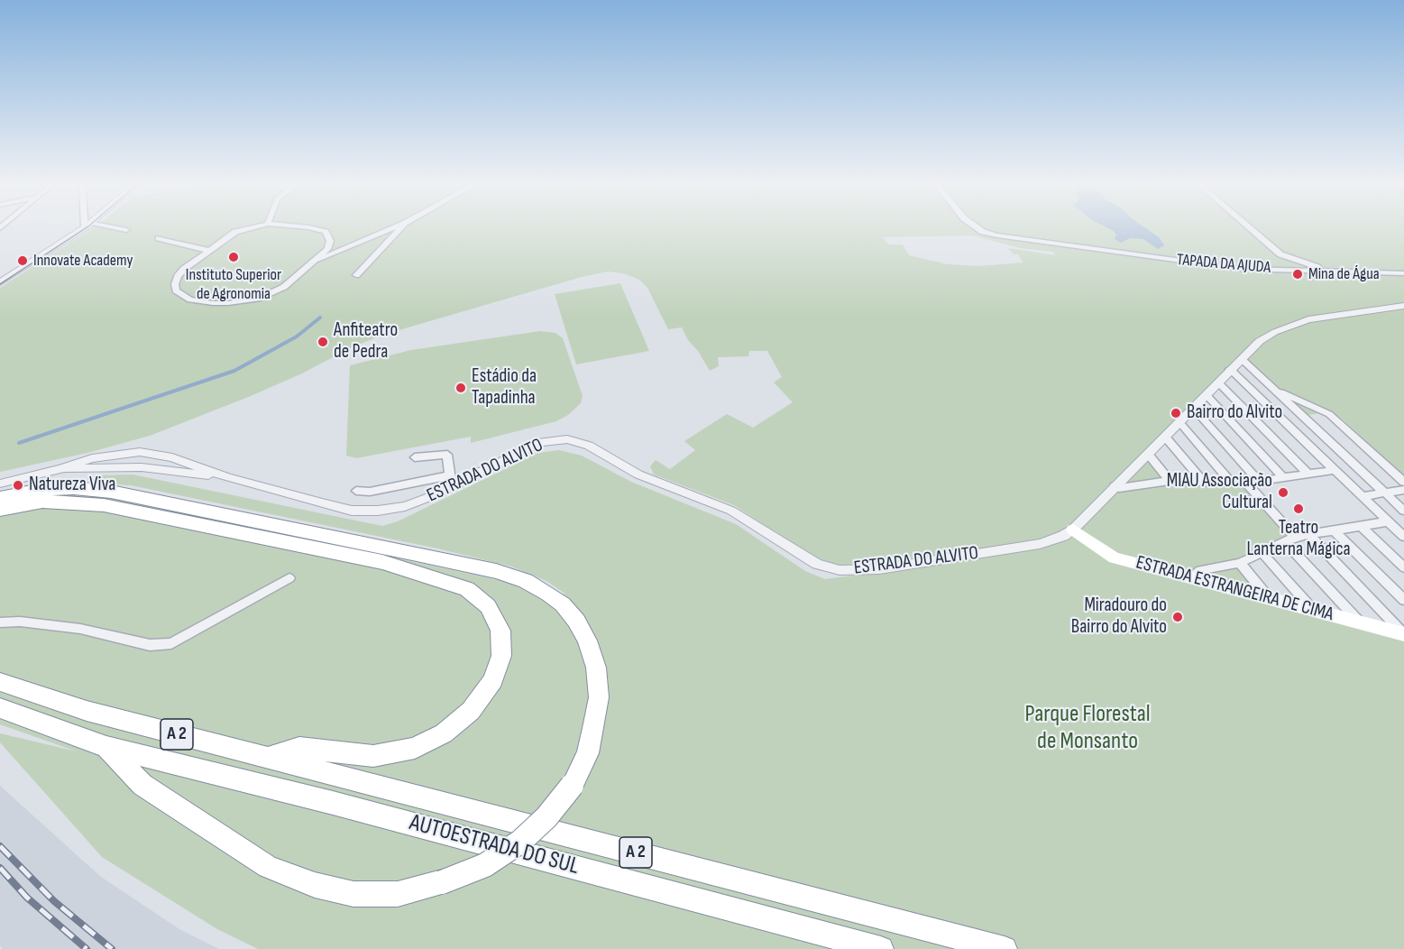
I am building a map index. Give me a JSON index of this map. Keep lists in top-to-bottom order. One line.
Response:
{"streets":{"highway":["A 2","AUTOESTRADA DO SUL"],"main road":["ESTRADA ESTRANGEIRA DE CIMA"],"street":["TAPADA DA AJUDA","ESTRADA DO ALVITO"]},"crossings":[["ESTRADA DO ALVITO","ESTRADA ESTRANGEIRA DE CIMA"],["A 2","AUTOESTRADA DO SUL"]],"parks":["Parque Florestal de Monsanto"],"places":["Instituto Superior de Agronomia","Innovate Academy","Mina de Água","Anfiteatro de Pedra","Estádio da Tapadinha","Bairro do Alvito","Natureza Viva","MIAU Associação Cultural","Teatro Lanterna Mágica","Miradouro do Bairro do Alvito"]}
